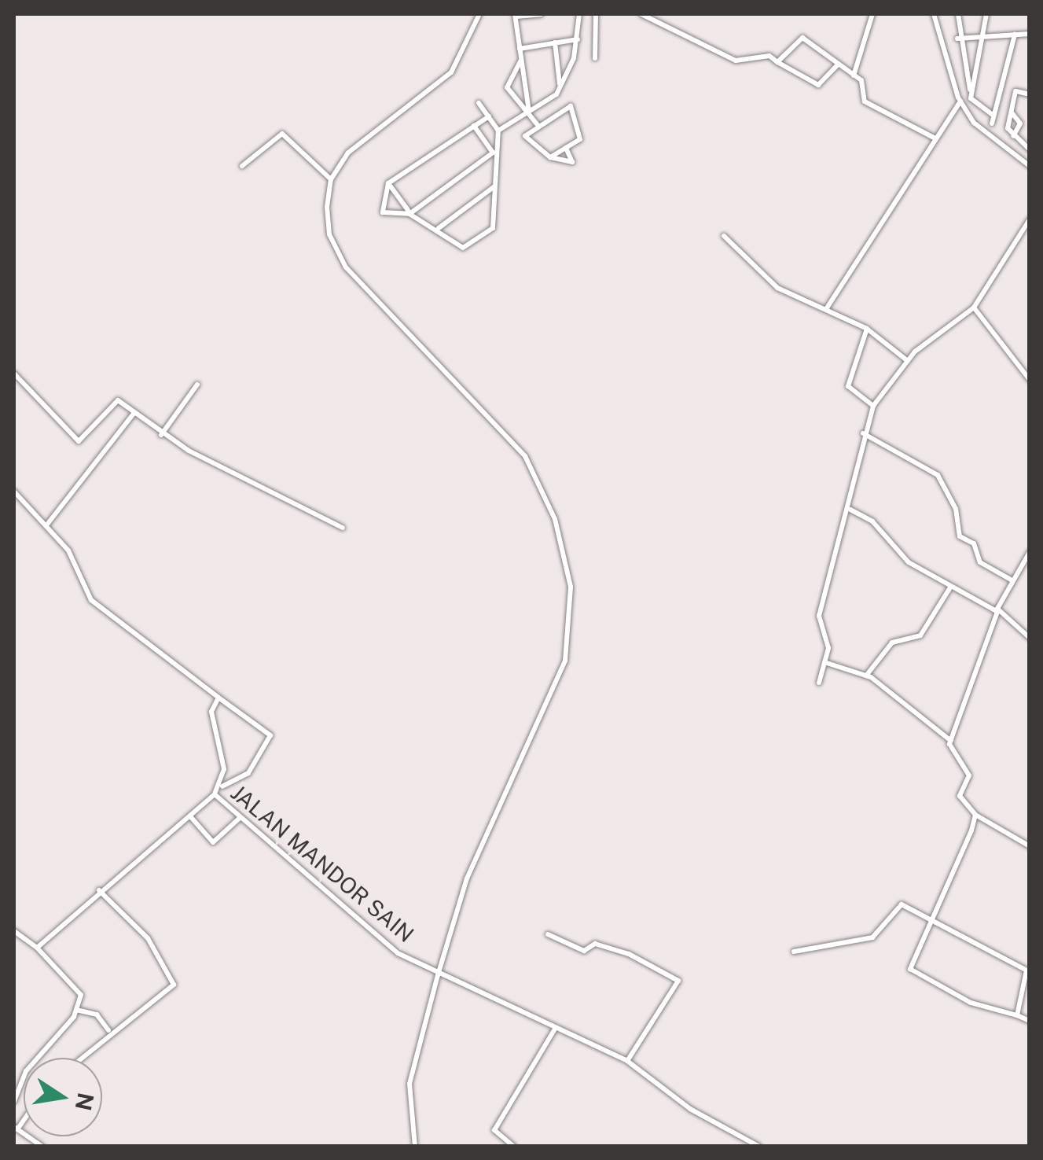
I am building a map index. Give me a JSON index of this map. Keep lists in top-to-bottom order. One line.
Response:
{"streets":{"street":["JALAN MANDOR SAIN"]},"north":"right"}
